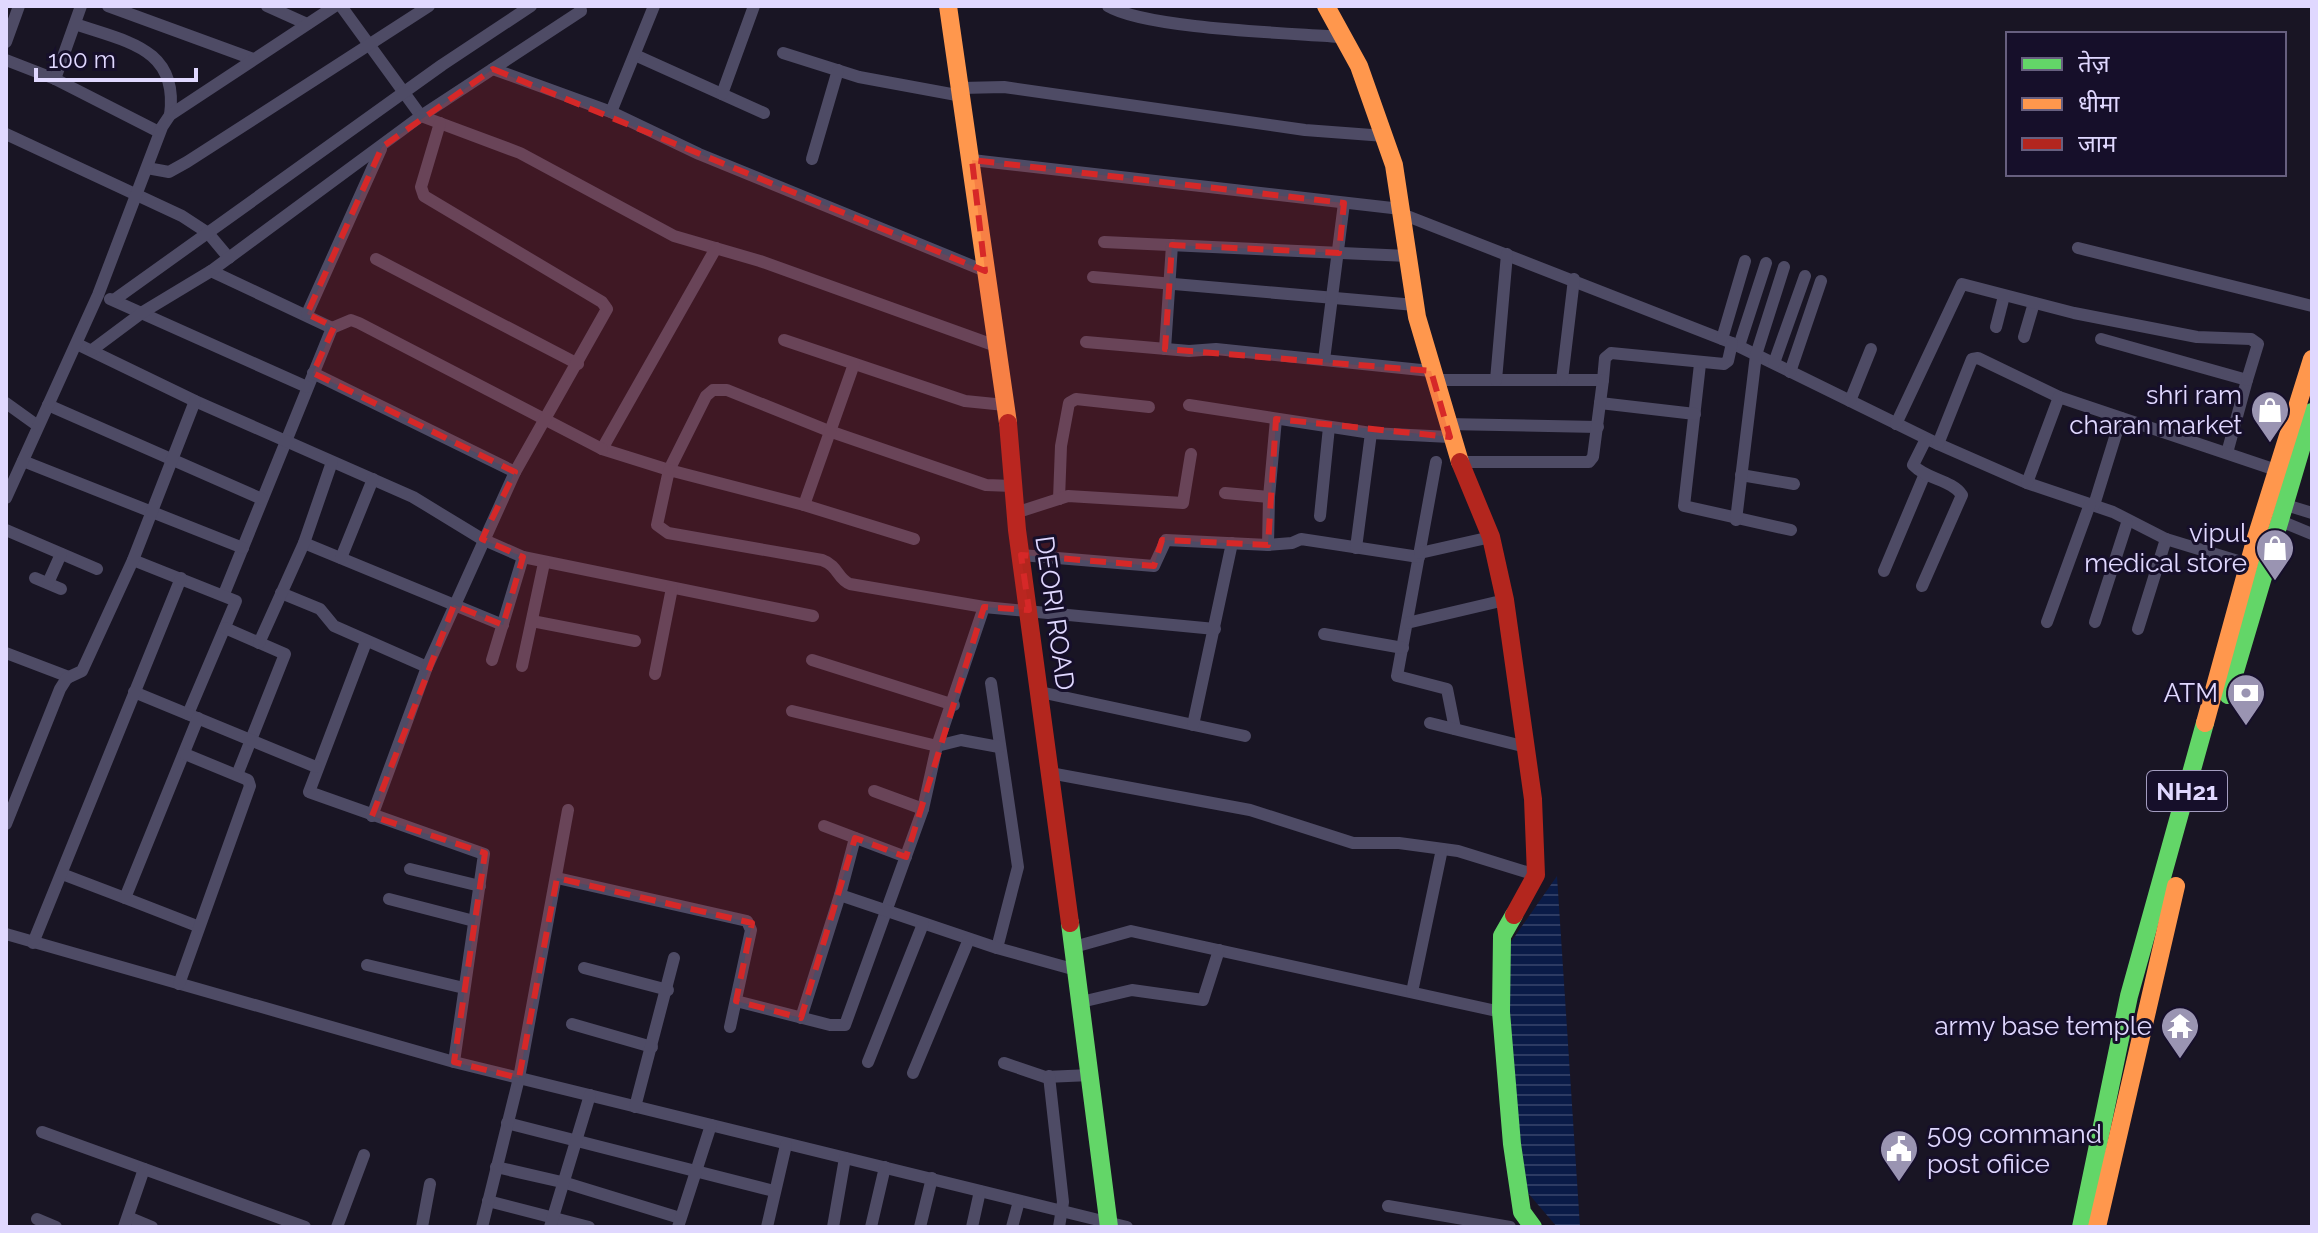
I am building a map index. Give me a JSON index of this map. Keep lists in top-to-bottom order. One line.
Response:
{"streets":{"main road":["DEORI ROAD","NH21"]},"places":{"shop":["shri ram charan market","vipul medical store"],"bank":["ATM"],"temple":["army base temple"],"public building":["509 command post ofiice"]},"legend":["तेज़","धीमा","जाम"],"scale_bar":"100 m"}
